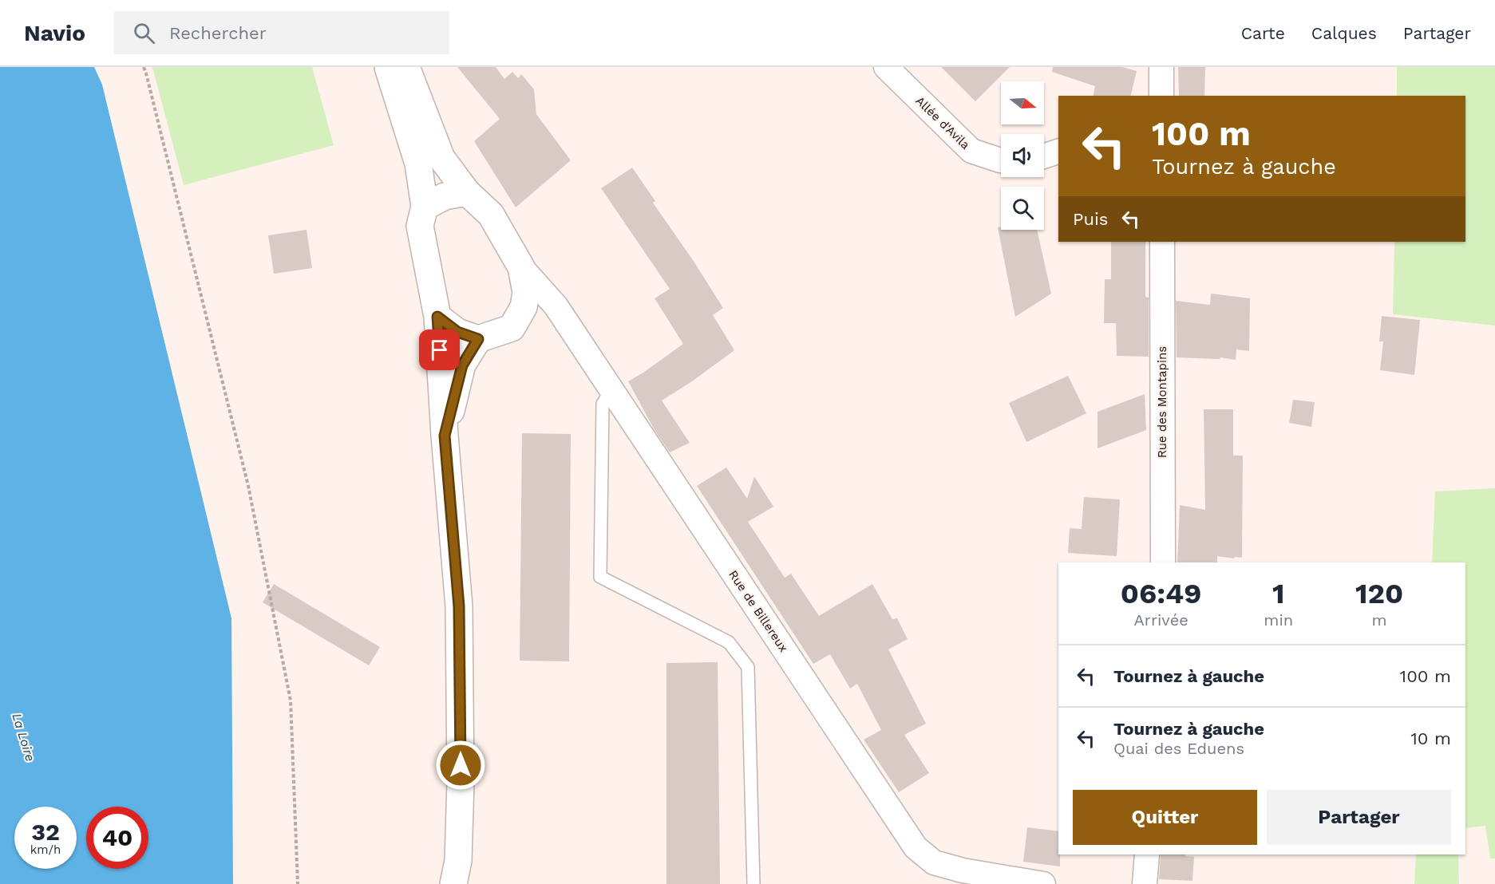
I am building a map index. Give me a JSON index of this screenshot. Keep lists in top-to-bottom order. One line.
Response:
{"streets":{"street":["Allée d'Avila","Rue des Montapins","Rue de Billereux"]},"water":["La Loire"],"north":"right","page":{"header":"Navio","search":"Rechercher","nav":["Carte","Calques","Partager"],"turn":["100 m","Tournez à gauche"],"then":"Puis","eta":["06:49","Arrivée","1","min","120","m"],"list":[{"name":"Tournez à gauche","value":"100 m"},{"name":"Tournez à gauche","note":"Quai des Eduens","value":"10 m"}],"buttons":["Quitter","Partager"],"speed":"32 km/h","limit":"40"}}
